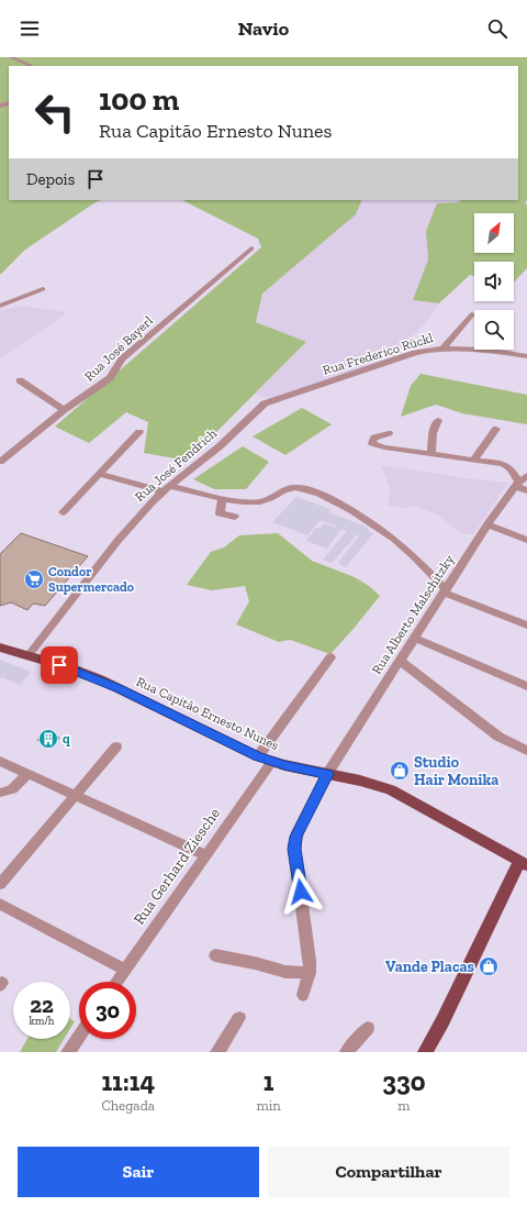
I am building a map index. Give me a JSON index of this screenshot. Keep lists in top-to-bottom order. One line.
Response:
{"streets":{"main road":["Rua Capitão Ernesto Nunes"],"street":["Rua José Bayerl","Rua Frederico Rückl","Rua José Fendrich","Rua Alberto Malschitzky","Rua Gerhard Ziesche"]},"crossings":[["Rua Frederico Rückl","Rua José Fendrich"],["Rua José Fendrich","Rua Capitão Ernesto Nunes"],["Rua Alberto Malschitzky","Rua Capitão Ernesto Nunes"],["Rua Capitão Ernesto Nunes","Rua Gerhard Ziesche"]],"places":{"supermarket":["Condor Supermercado"],"building":["q"],"shop":["Studio Hair Monika","Vande Placas"]},"north":"top right","page":{"header":"Navio","turn":["100 m","Rua Capitão Ernesto Nunes"],"then":"Depois","speed":"22 km/h","limit":"30","eta":["11:14","Chegada","1","min","330","m"],"buttons":["Sair","Compartilhar"]}}
